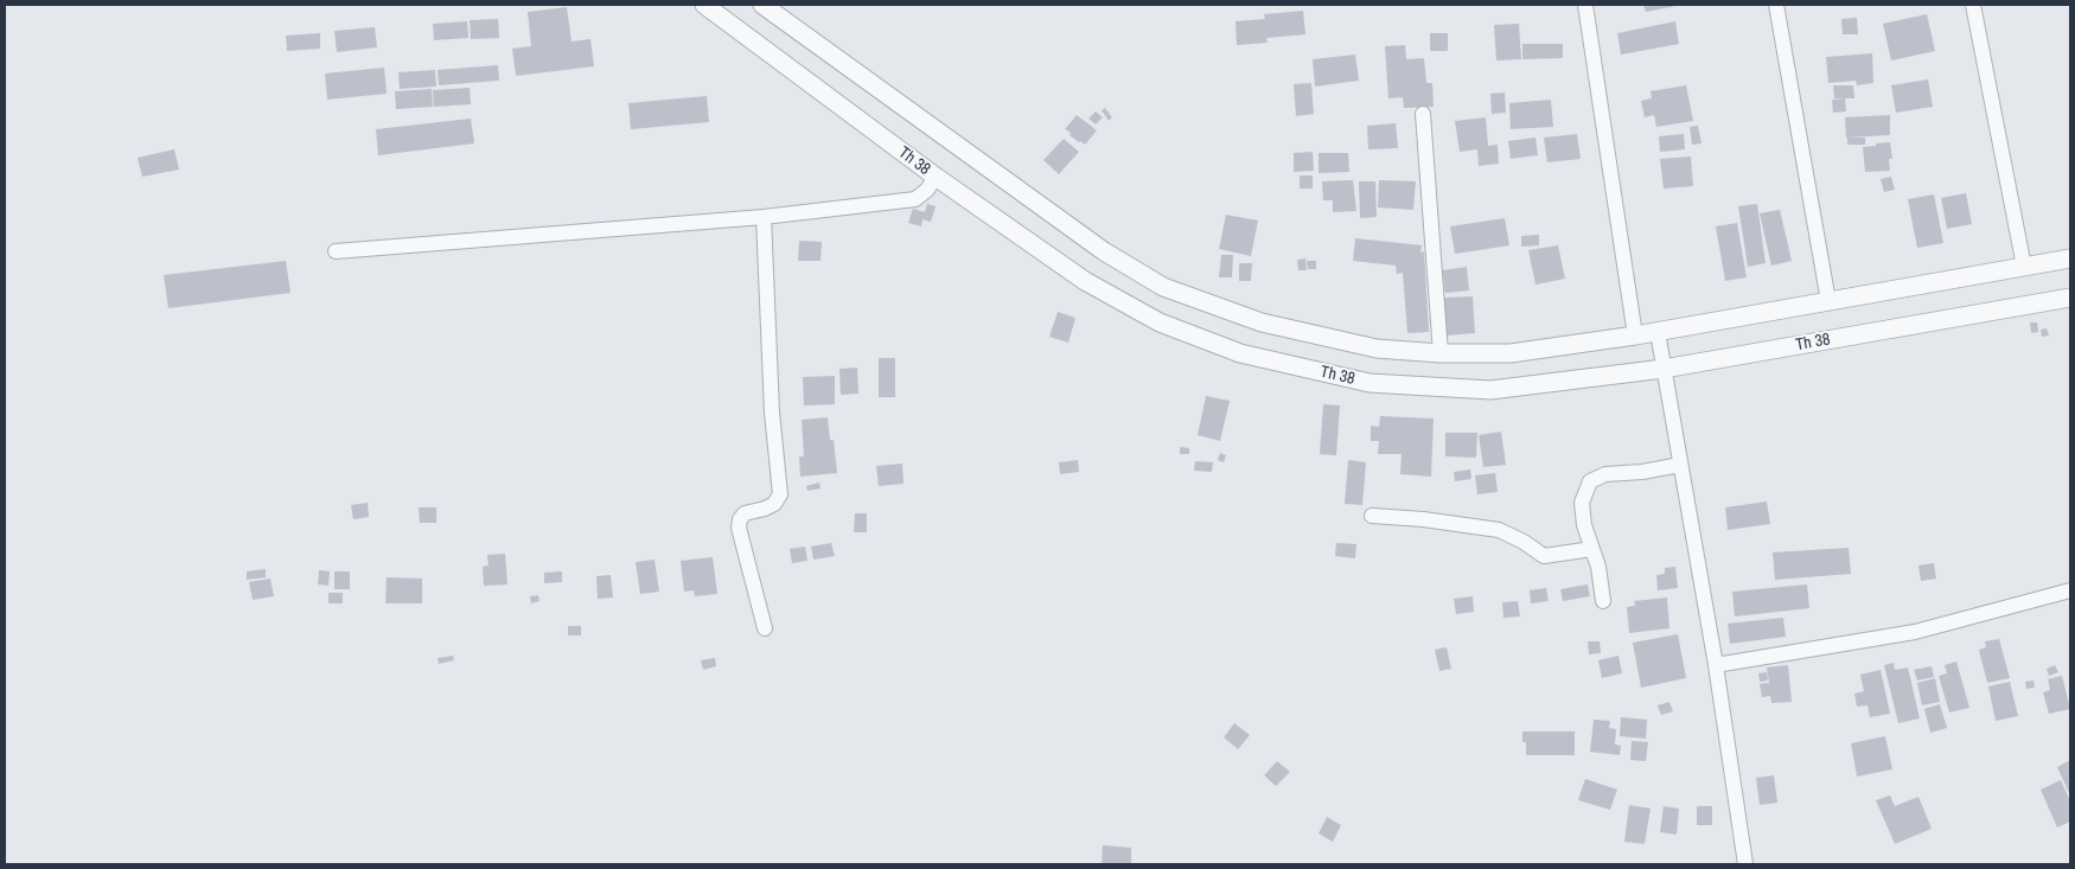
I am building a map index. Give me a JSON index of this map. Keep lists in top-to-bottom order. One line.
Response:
{"streets":{"street":["Th 38"]}}
